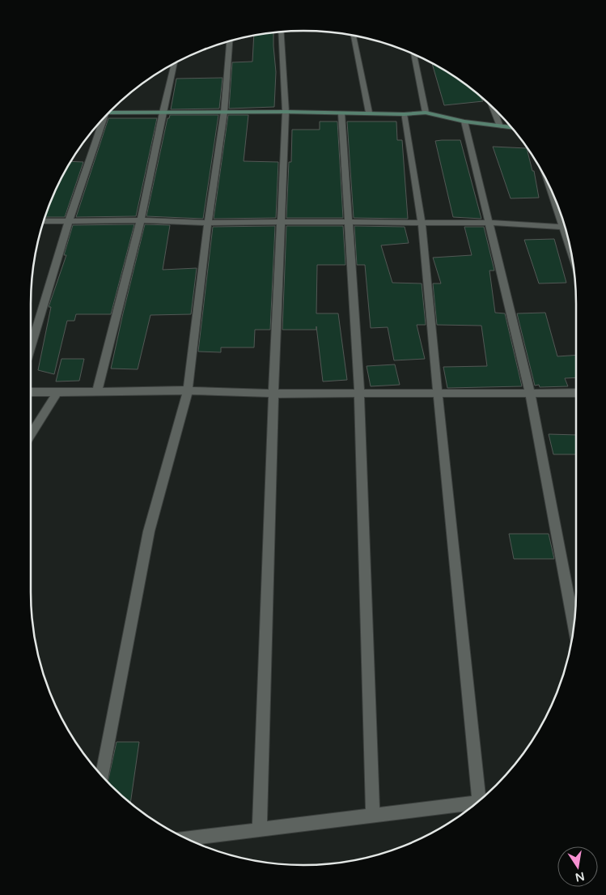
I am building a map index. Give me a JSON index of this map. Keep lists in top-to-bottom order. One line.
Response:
{"north":"bottom"}
